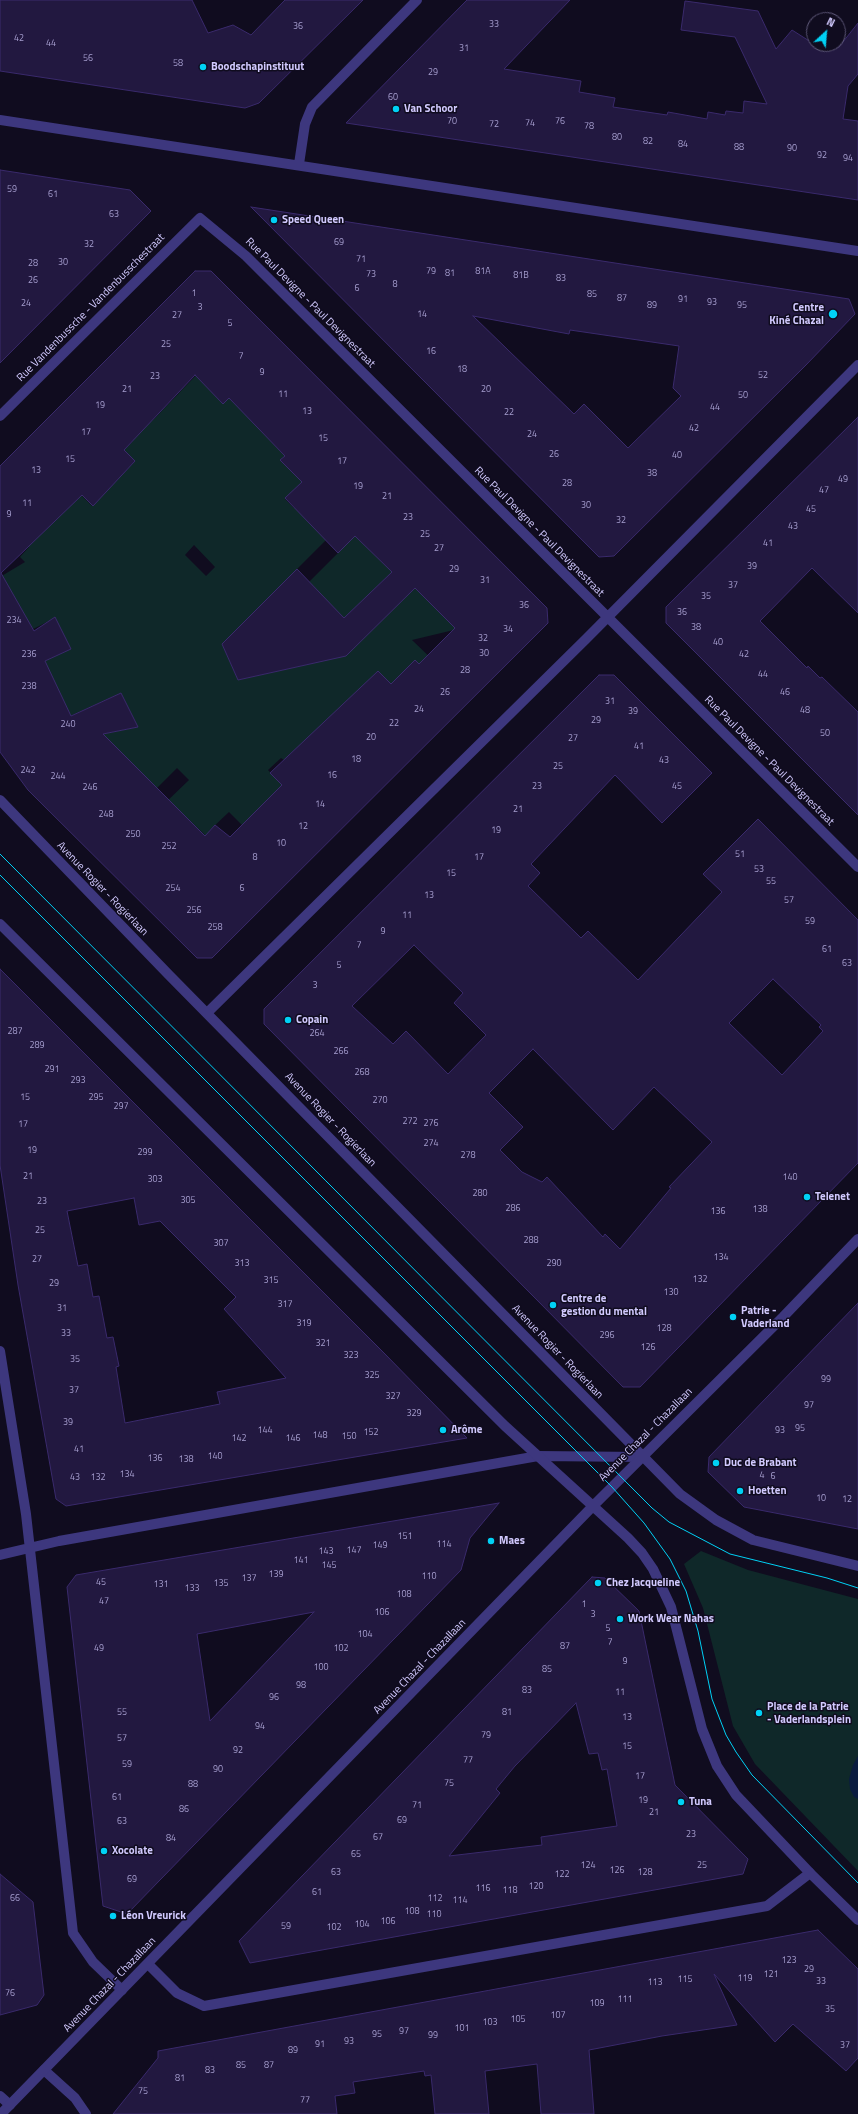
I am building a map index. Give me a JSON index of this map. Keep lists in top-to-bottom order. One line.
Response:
{"streets":{"street":["Rue Paul Devigne - Paul Devignestraat","Rue Vandenbussche - Vandenbusschestraat","Avenue Rogier - Rogierlaan","Avenue Chazal - Chazallaan"]},"crossings":[["Rue Paul Devigne - Paul Devignestraat","Rue Vandenbussche - Vandenbusschestraat"],["Avenue Rogier - Rogierlaan","Avenue Chazal - Chazallaan"]],"places":["Boodschapinstituut","Van Schoor","Speed Queen","Centre Kiné Chazal","Copain","Telenet","Centre de gestion du mental","Patrie - Vaderland","Arôme","Duc de Brabant","Hoetten","Maes","Chez Jacqueline","Work Wear Nahas","Place de la Patrie - Vaderlandsplein","Tuna","Xocolate","Léon Vreurick"],"house_numbers":["33","36","42","44","31","56","58","29","60","70","76","74","72","78","80","82","84","88","90","92","94","59","61","63","69","32","71","30","28","79","81A","81","73","81B","83","26","8","6","1","85","87","91","93","24","89","95","3","14","27","5","25","16","7","18","9","52","23","21","20","11","50","19","44","13","22","42","17","24","15","26","40","15","17","13","38","49","28","19","47","21","11","30","45","9","23","32","43","25","41","27","39","29","31","37","35","36","36","234","38","34","32","40","30","236","42","28","44","238","26","46","31","24","48","39","29","22","240","50","20","27","41","18","43","25","242","16","244","23","45","246","14","21","248","12","19","250","10","252","51","8","17","53","15","55","254","6","13","57","256","11","59","258","9","7","61","63","5","3","287","264","289","266","291","268","293","15","295","270","297","272","276","17","274","19","299","278","21","140","303","280","305","23","286","138","136","25","288","307","134","27","313","290","132","315","29","130","317","31","319","128","33","296","321","126","323","35","325","99","37","327","97","329","39","95","144","93","152","148","150","142","146","41","140","136","138","134","4","6","43","132","10","12","151","114","149","147","143","141","145","139","110","137","45","135","131","133","108","47","1","106","3","5","104","7","87","49","102","9","100","85","98","83","11","96","55","81","13","94","79","57","15","92","77","59","90","17","75","88","61","19","71","86","21","69","63","23","67","84","65","124","25","126","63","128","122","69","120","116","118","61","66","112","114","108","110","106","104","59","102","123","29","121","119","115","33","113","76","111","109","35","107","105","103","101","97","95","99","93","91","37","89","85","87","83","81","75","77"],"north":"top right"}
